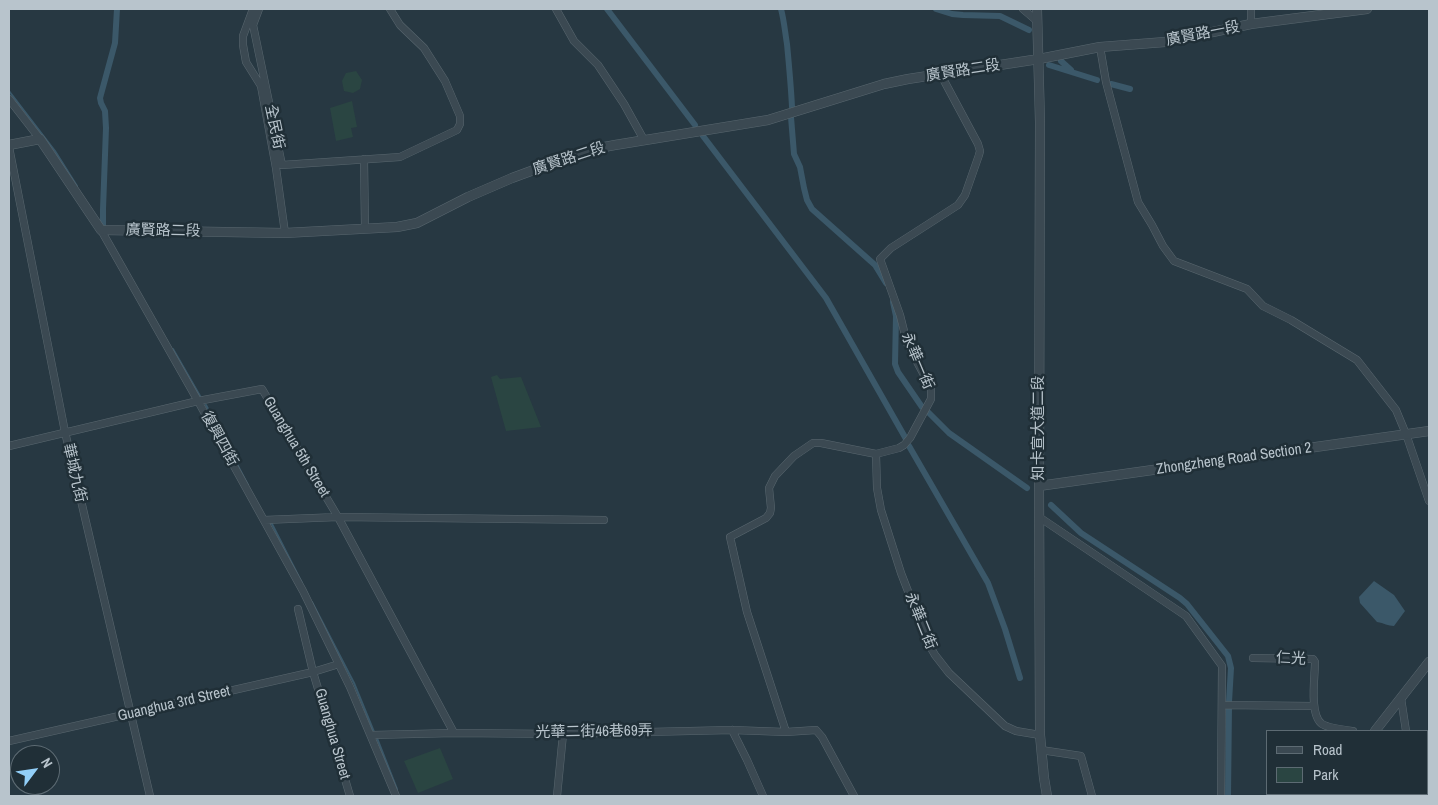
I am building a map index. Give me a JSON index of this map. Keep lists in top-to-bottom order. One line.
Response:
{"streets":{"street":["廣賢路一段","廣賢路二段","全民街","永華一街","知卡宣大道二段","復興四街","Guanghua 5th Street","Zhongzheng Road Section 2","華城九街","永華二街","仁光","Guanghua 3rd Street","光華二街46巷69弄","Guanghua Street"]},"crossings":[["廣賢路一段","廣賢路二段"],["廣賢路一段","知卡宣大道二段"],["廣賢路二段","永華一街"],["廣賢路二段","知卡宣大道二段"],["廣賢路二段","復興四街"],["永華一街","永華二街"],["永華一街","光華二街46巷69弄"],["知卡宣大道二段","Zhongzheng Road Section 2"],["知卡宣大道二段","永華二街"],["復興四街","Guanghua 5th Street"],["復興四街","Guanghua 3rd Street"],["復興四街","光華二街46巷69弄"],["Guanghua 5th Street","華城九街"],["Guanghua 5th Street","光華二街46巷69弄"],["華城九街","Guanghua 3rd Street"],["Guanghua 3rd Street","Guanghua Street"]],"legend":["Road","Park"],"north":"top right"}
